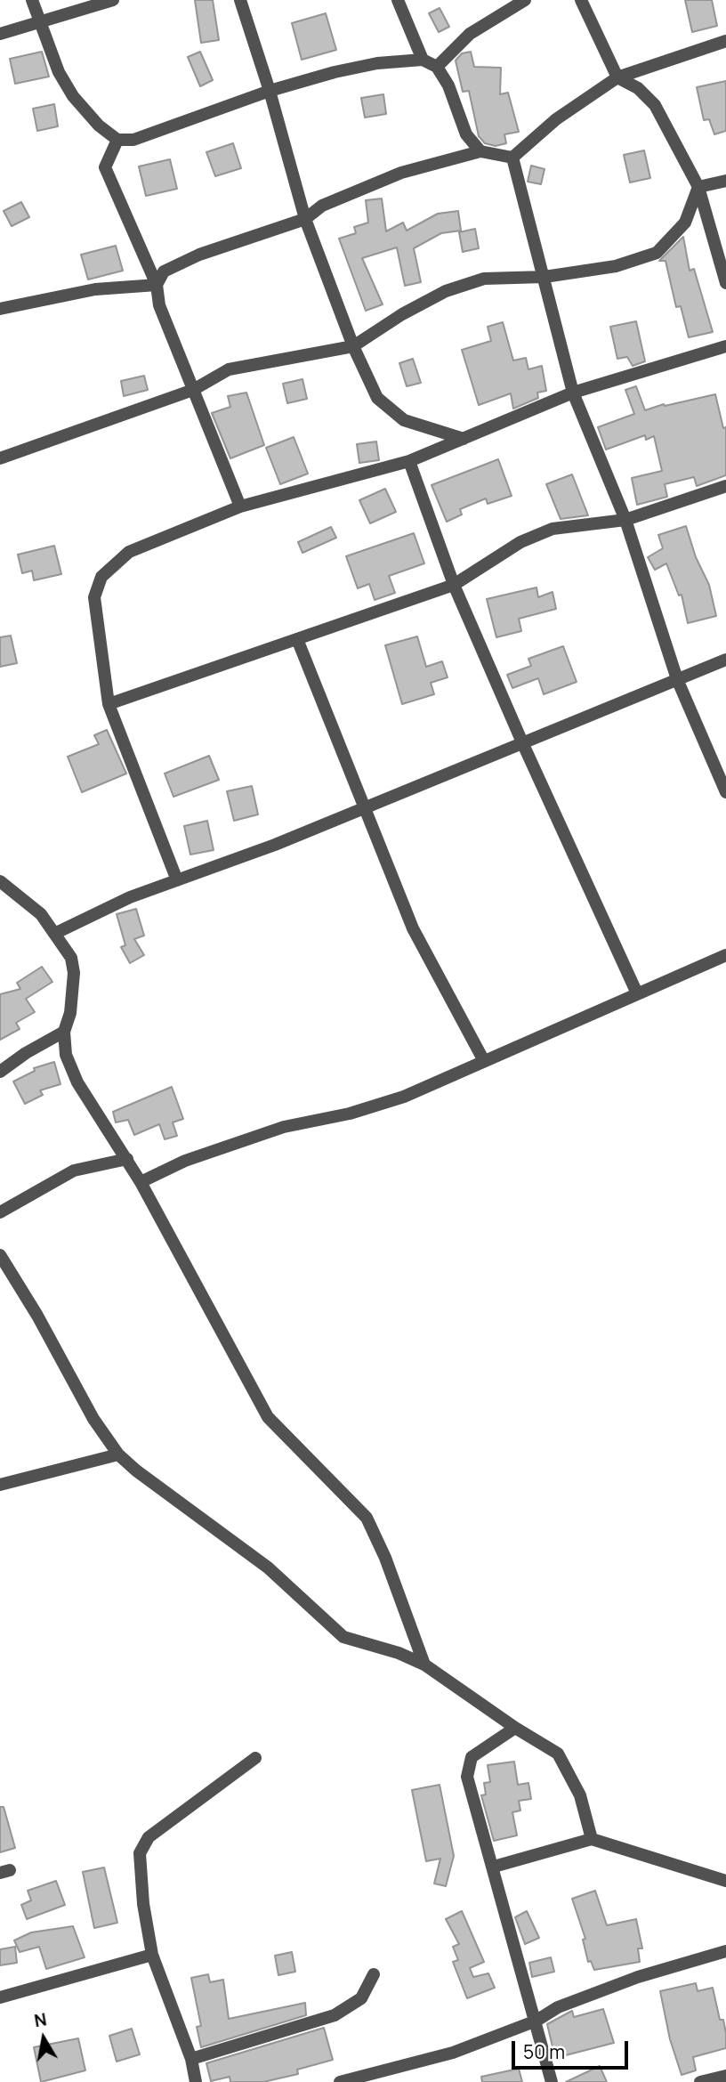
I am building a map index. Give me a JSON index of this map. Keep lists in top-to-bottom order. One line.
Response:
{"scale_bar":"50 m","north":"top"}
